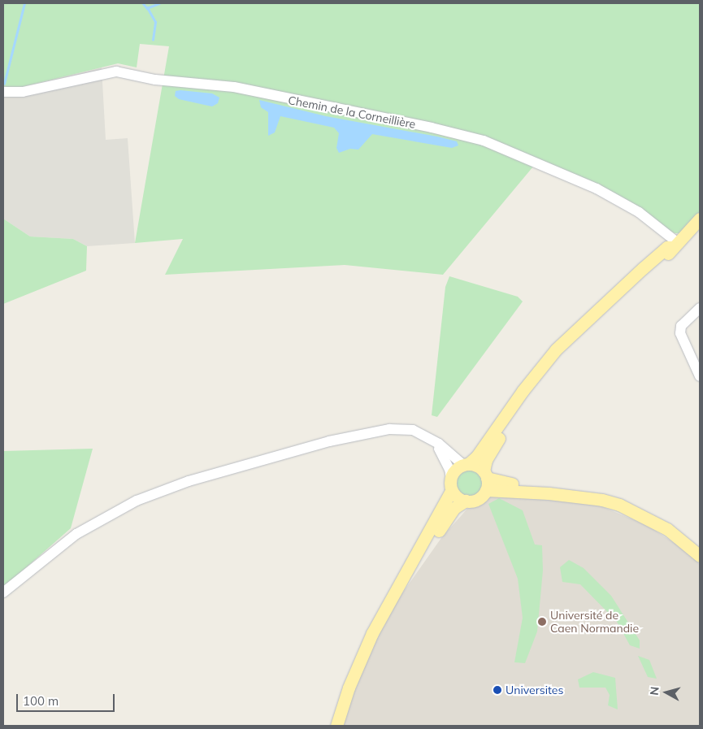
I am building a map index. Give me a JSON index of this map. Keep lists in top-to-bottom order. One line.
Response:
{"streets":{"street":["Chemin de la Corneillière"]},"places":["Université de Caen Normandie","Universites"],"scale_bar":"100 m","north":"left"}
